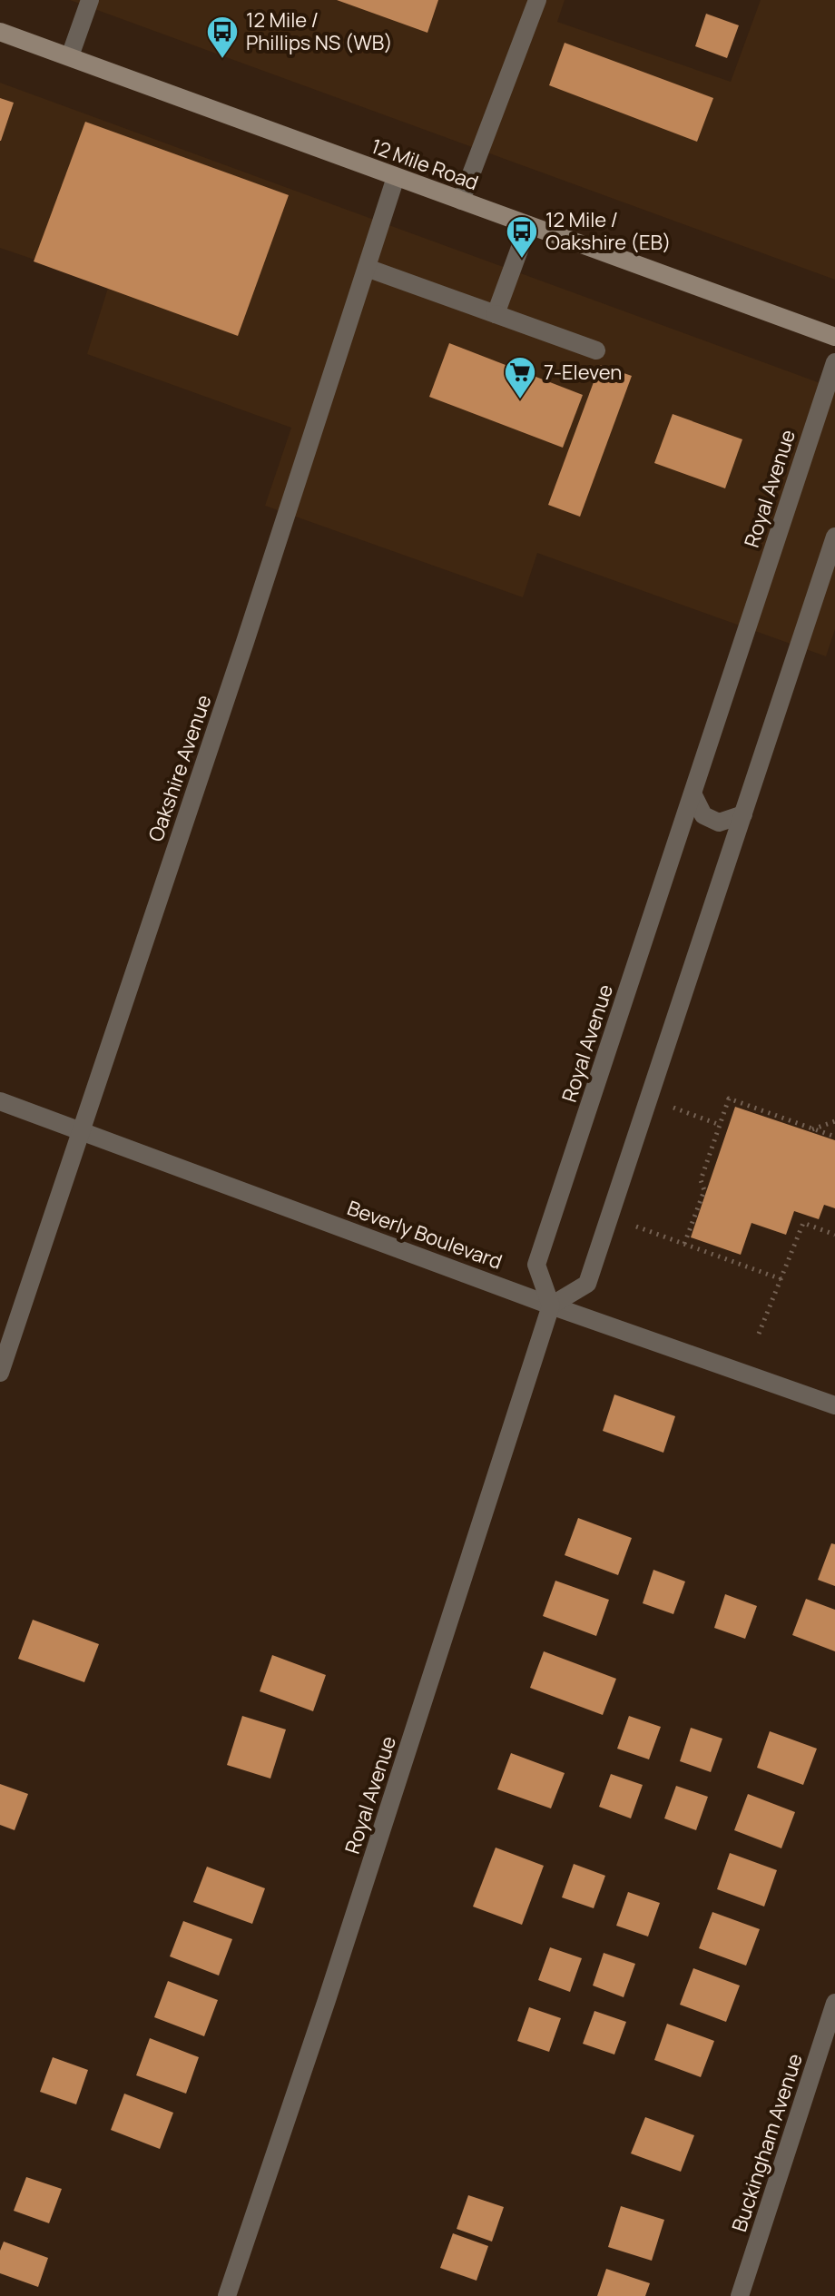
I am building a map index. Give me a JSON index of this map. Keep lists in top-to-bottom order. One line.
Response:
{"streets":{"main road":["12 Mile Road"],"street":["Royal Avenue","Oakshire Avenue","Beverly Boulevard","Buckingham Avenue"]},"crossings":[["12 Mile Road","Oakshire Avenue"],["Royal Avenue","Beverly Boulevard"],["Oakshire Avenue","Beverly Boulevard"]],"places":{"bus stop":["12 Mile / Phillips NS (WB)","12 Mile / Oakshire (EB)"],"supermarket":["7-Eleven"]}}
